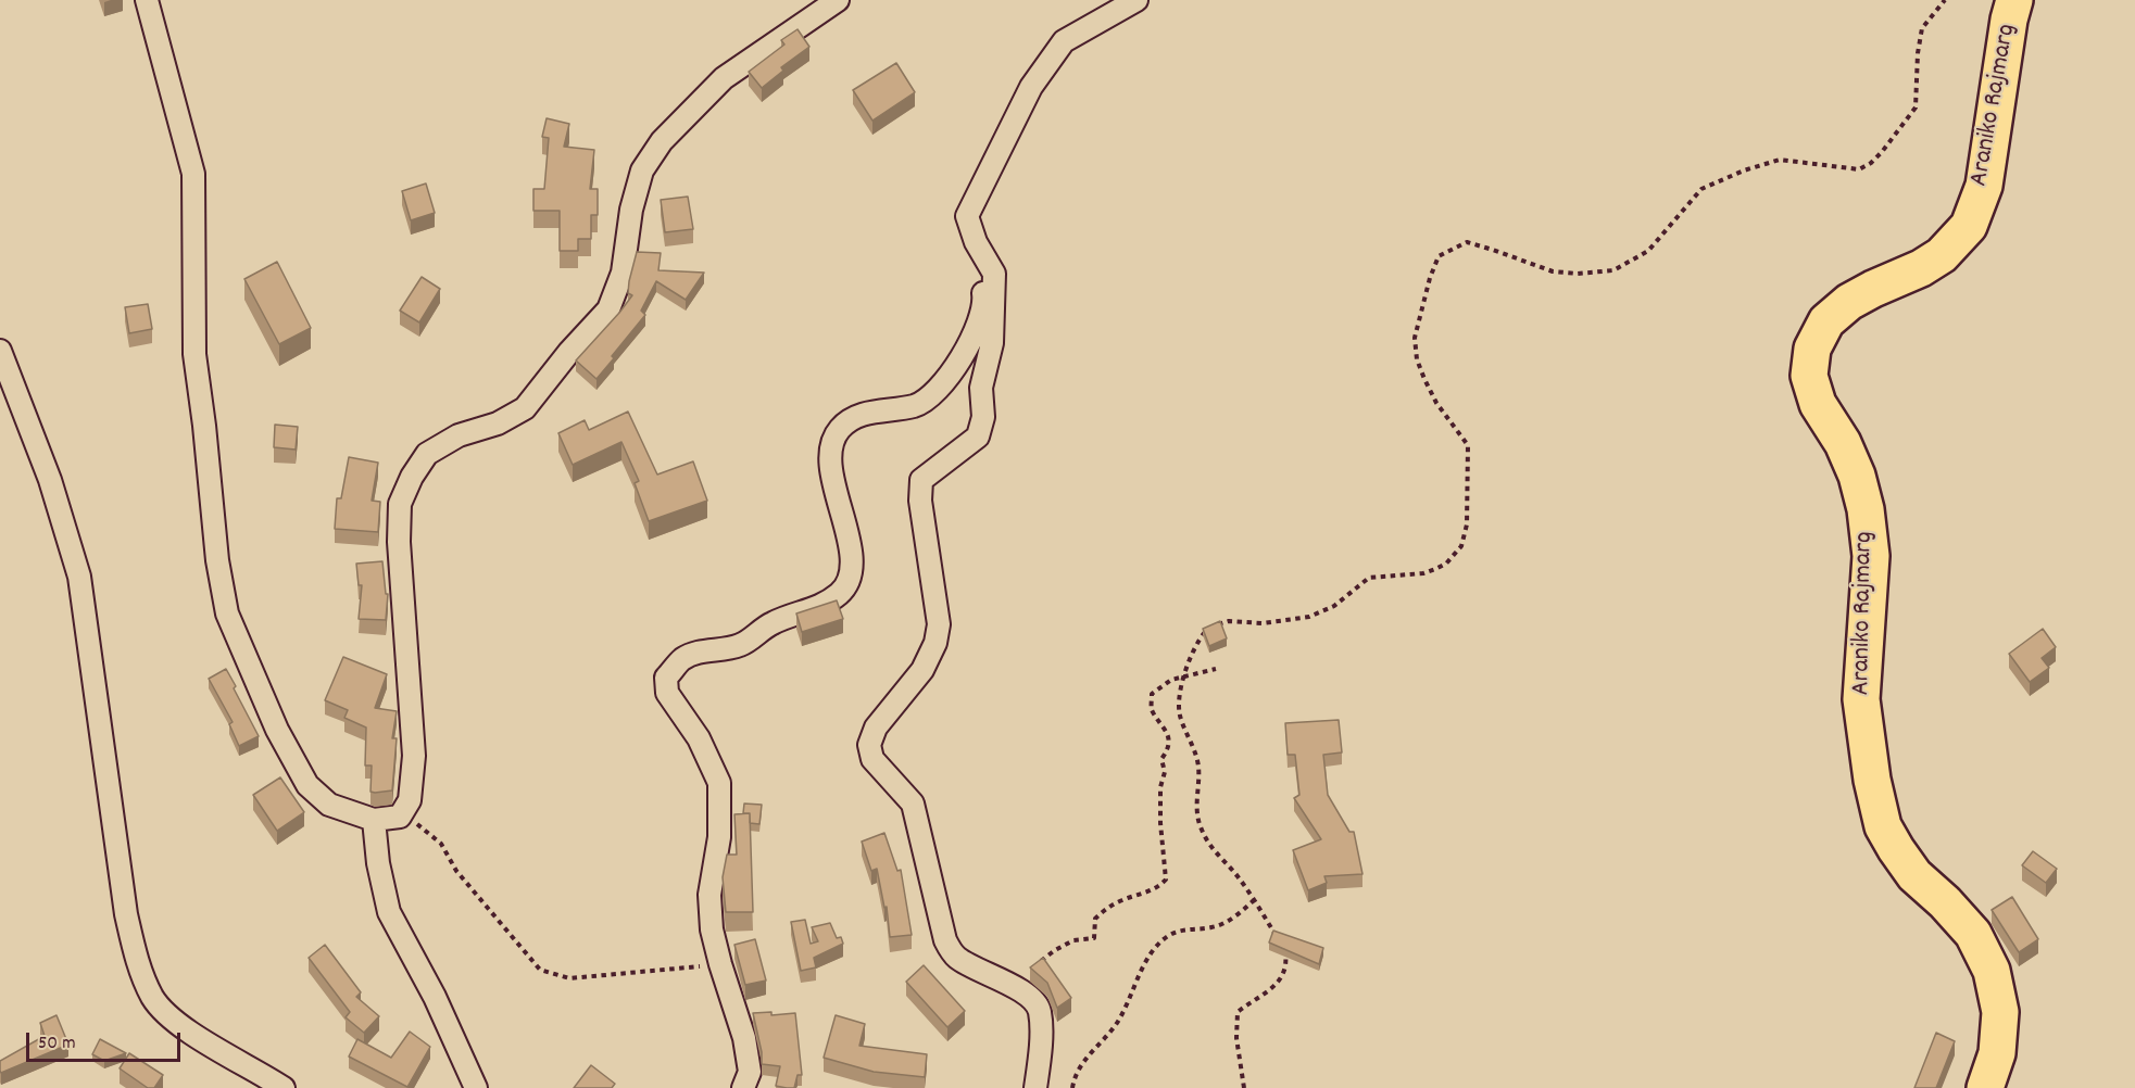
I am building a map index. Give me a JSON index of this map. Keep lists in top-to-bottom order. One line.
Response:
{"streets":{"highway":["Araniko Rajmarg"]},"scale_bar":"50 m"}
